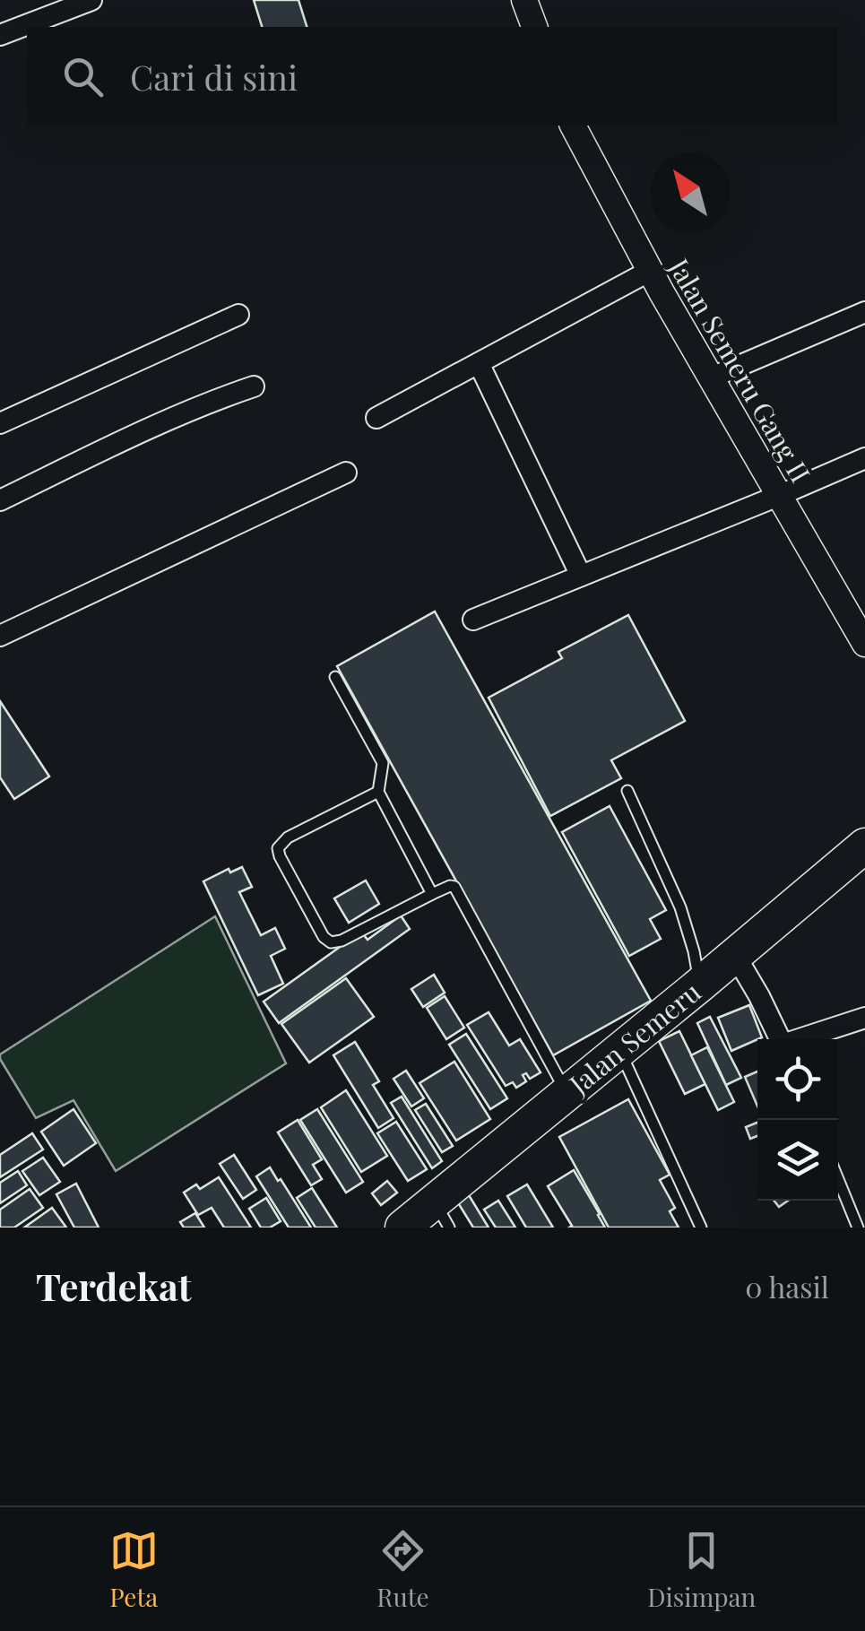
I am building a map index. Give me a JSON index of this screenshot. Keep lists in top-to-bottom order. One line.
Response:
{"streets":{"highway":["Jalan Semeru"],"street":["Jalan Semeru Gang II"]},"north":"top left","page":{"search":"Cari di sini","heading":["Terdekat","0 hasil"],"nav":["Peta","Rute","Disimpan"]}}
